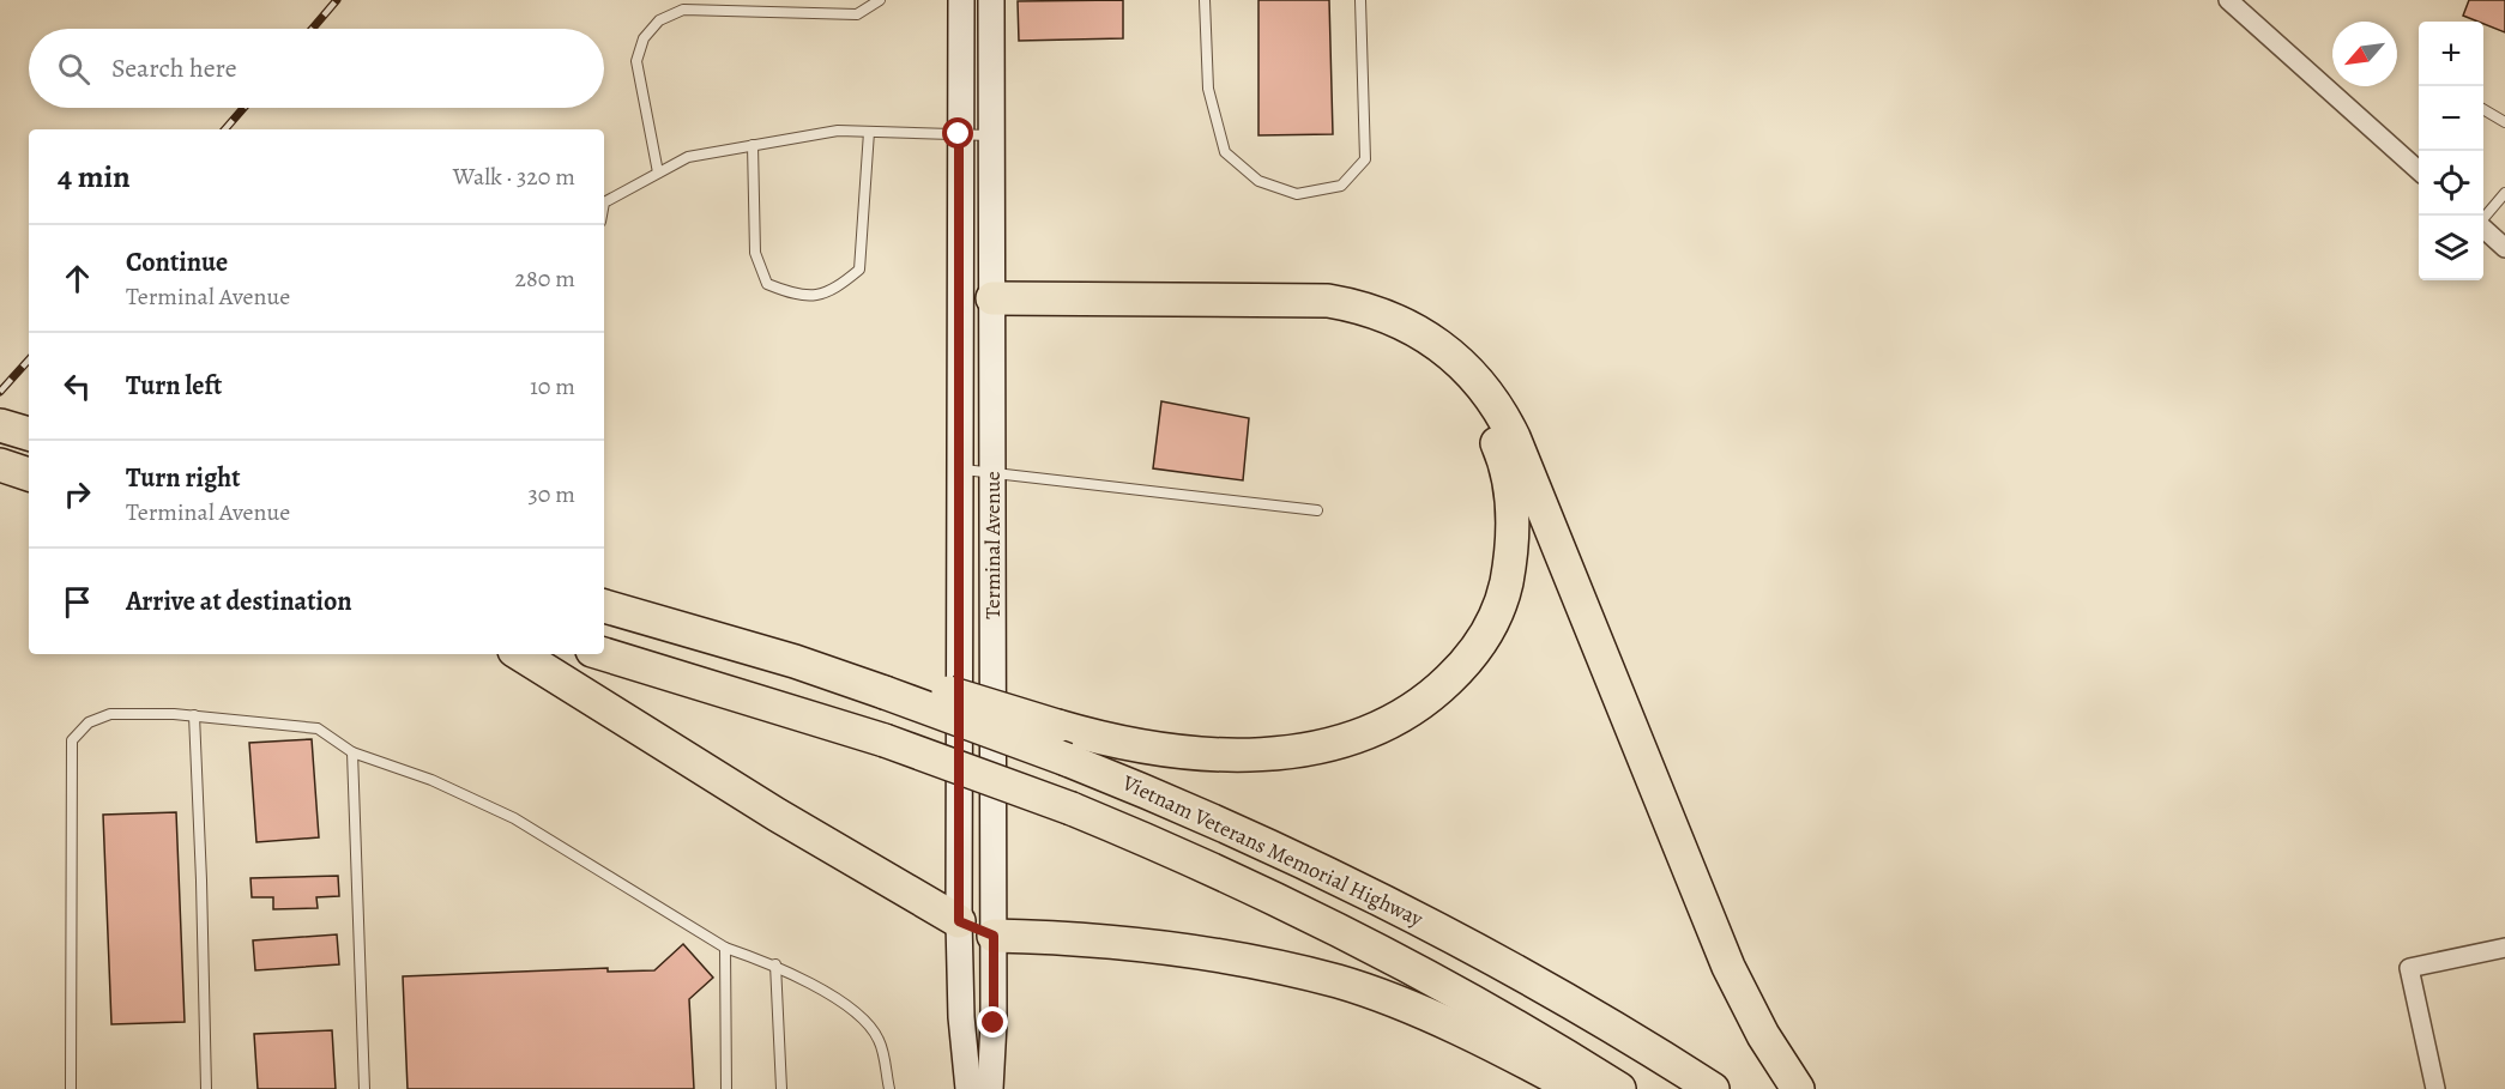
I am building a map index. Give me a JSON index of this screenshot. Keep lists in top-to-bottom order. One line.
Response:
{"streets":{"highway":["Vietnam Veterans Memorial Highway"],"main road":["Terminal Avenue"]},"north":"bottom left","page":{"map_buttons":["+","−"],"search":"Search here","heading":["4 min","Walk · 320 m"],"list":[["Continue","Terminal Avenue","280 m"],["Turn left","10 m"],["Turn right","Terminal Avenue","30 m"],"Arrive at destination"]}}
